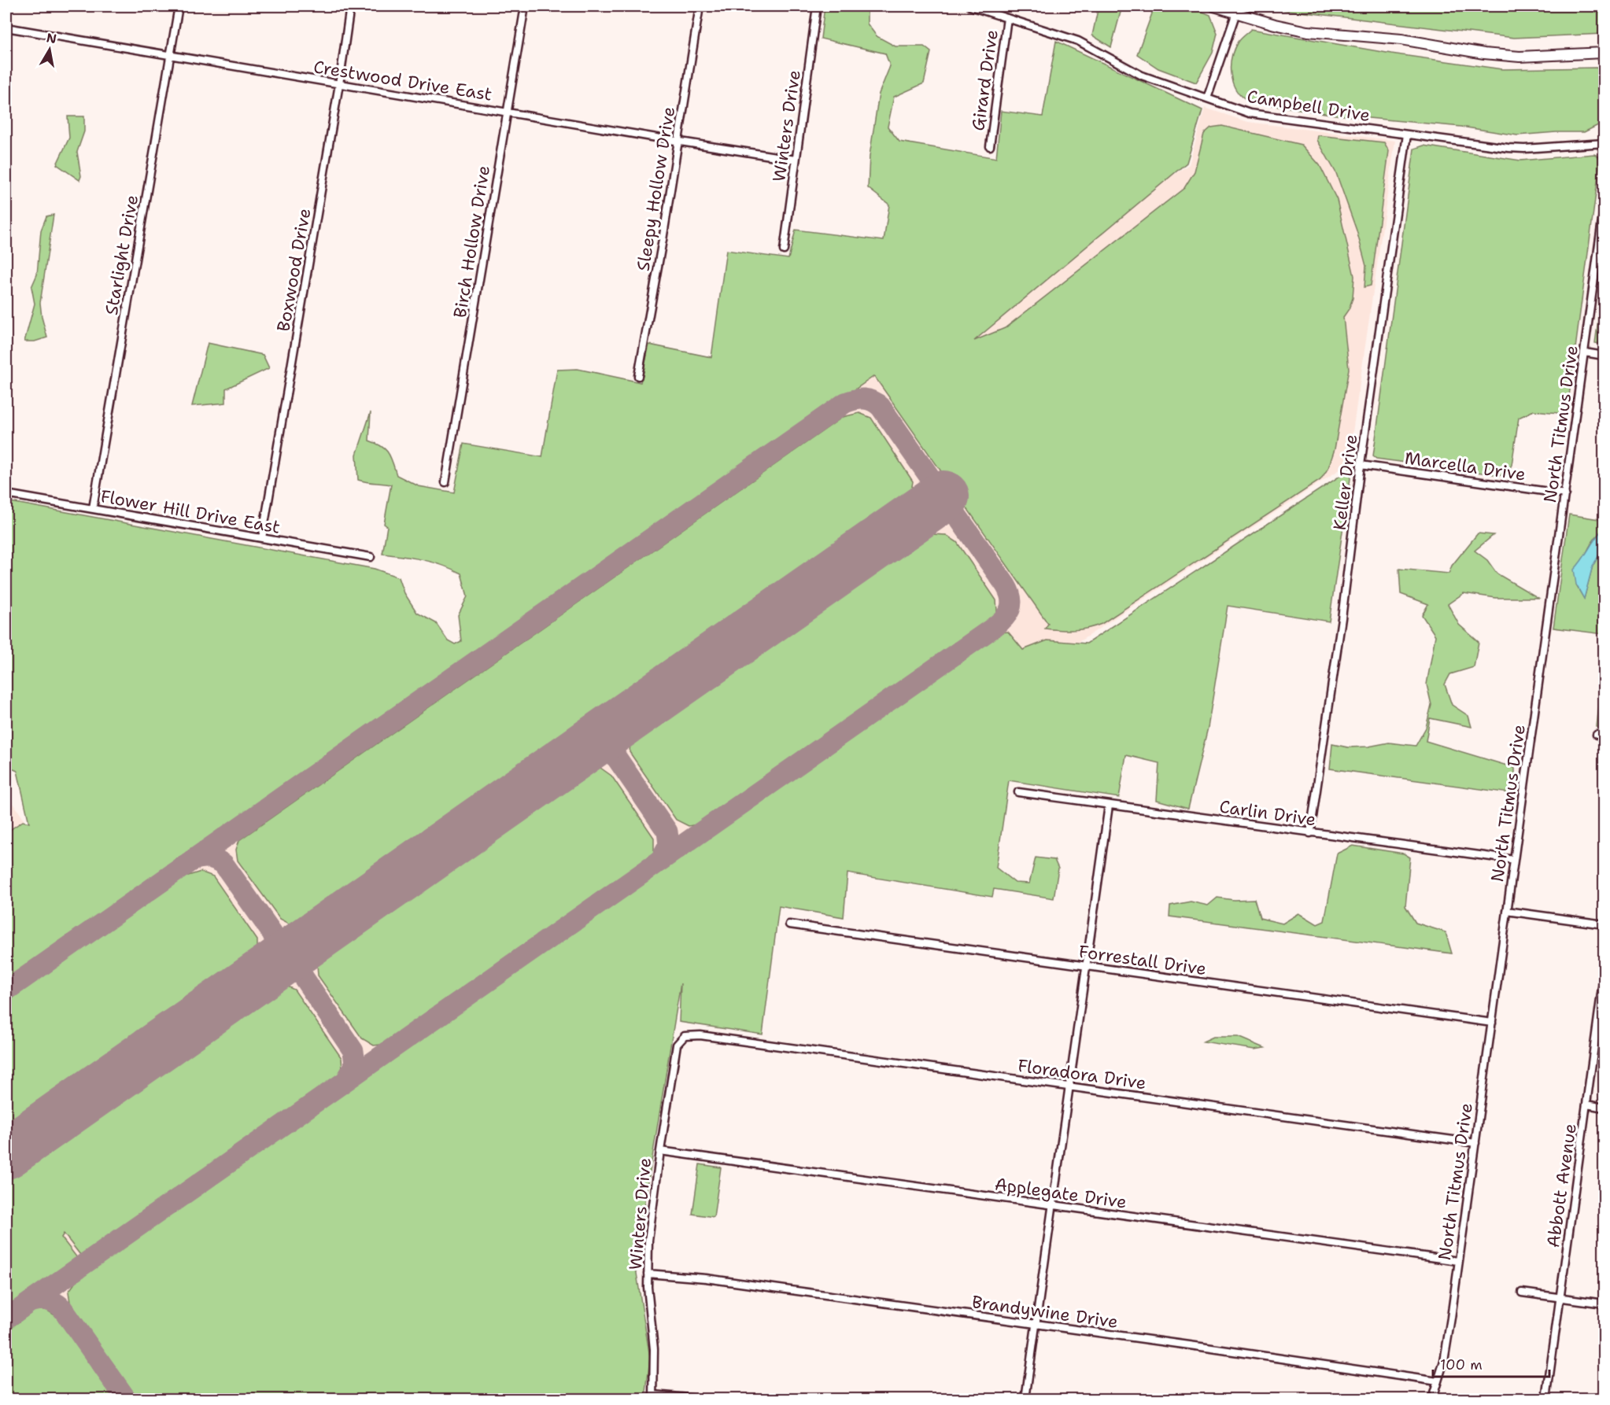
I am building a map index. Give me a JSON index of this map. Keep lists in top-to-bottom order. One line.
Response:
{"streets":{"street":["Crestwood Drive East","Girard Drive","Campbell Drive","Winters Drive","Sleepy Hollow Drive","Birch Hollow Drive","Starlight Drive","Boxwood Drive","North Titmus Drive","Marcella Drive","Keller Drive","Flower Hill Drive East","Carlin Drive","Forrestall Drive","Floradora Drive","Abbott Avenue","Applegate Drive","Brandywine Drive"]},"crossings":[["Crestwood Drive East","Winters Drive"],["Crestwood Drive East","Sleepy Hollow Drive"],["Crestwood Drive East","Birch Hollow Drive"],["Crestwood Drive East","Starlight Drive"],["Crestwood Drive East","Boxwood Drive"],["Girard Drive","Campbell Drive"],["Campbell Drive","Keller Drive"],["Winters Drive","Floradora Drive"],["Winters Drive","Applegate Drive"],["Winters Drive","Brandywine Drive"],["Starlight Drive","Flower Hill Drive East"],["Boxwood Drive","Flower Hill Drive East"],["North Titmus Drive","Marcella Drive"],["North Titmus Drive","Carlin Drive"],["North Titmus Drive","Forrestall Drive"],["North Titmus Drive","Floradora Drive"],["North Titmus Drive","Applegate Drive"],["North Titmus Drive","Brandywine Drive"],["Marcella Drive","Keller Drive"],["Keller Drive","Carlin Drive"]],"scale_bar":"100 m","north":"top"}
